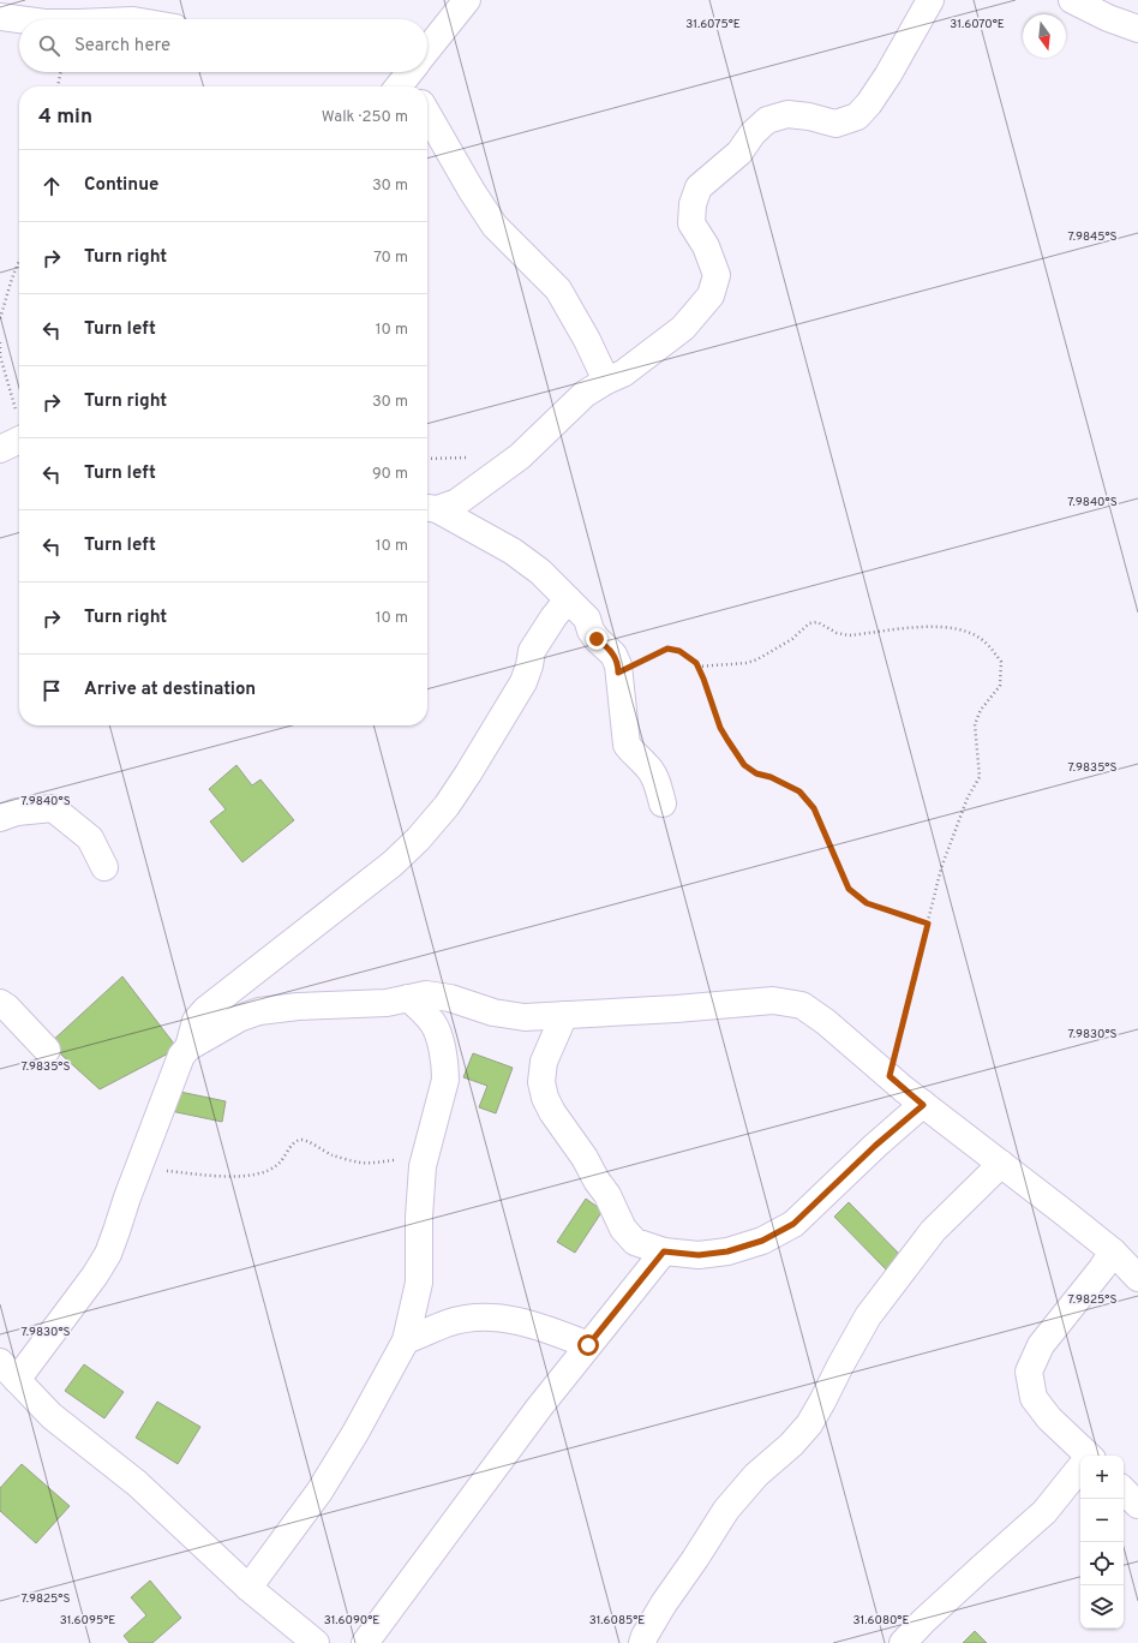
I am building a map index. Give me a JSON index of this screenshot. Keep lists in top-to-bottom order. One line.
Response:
{"north":"bottom","page":{"search":"Search here","heading":["4 min","Walk · 250 m"],"list":[["Continue","30 m"],["Turn right","70 m"],["Turn left","10 m"],["Turn right","30 m"],["Turn left","90 m"],["Turn left","10 m"],["Turn right","10 m"],"Arrive at destination"],"map_buttons":["+","−"]},"coordinates":["31.6075°E","31.6070°E","7.9845°S","7.9840°S","7.9835°S","7.9830°S","7.9825°S","31.6095°E","31.6090°E","31.6085°E","31.6080°E"]}
